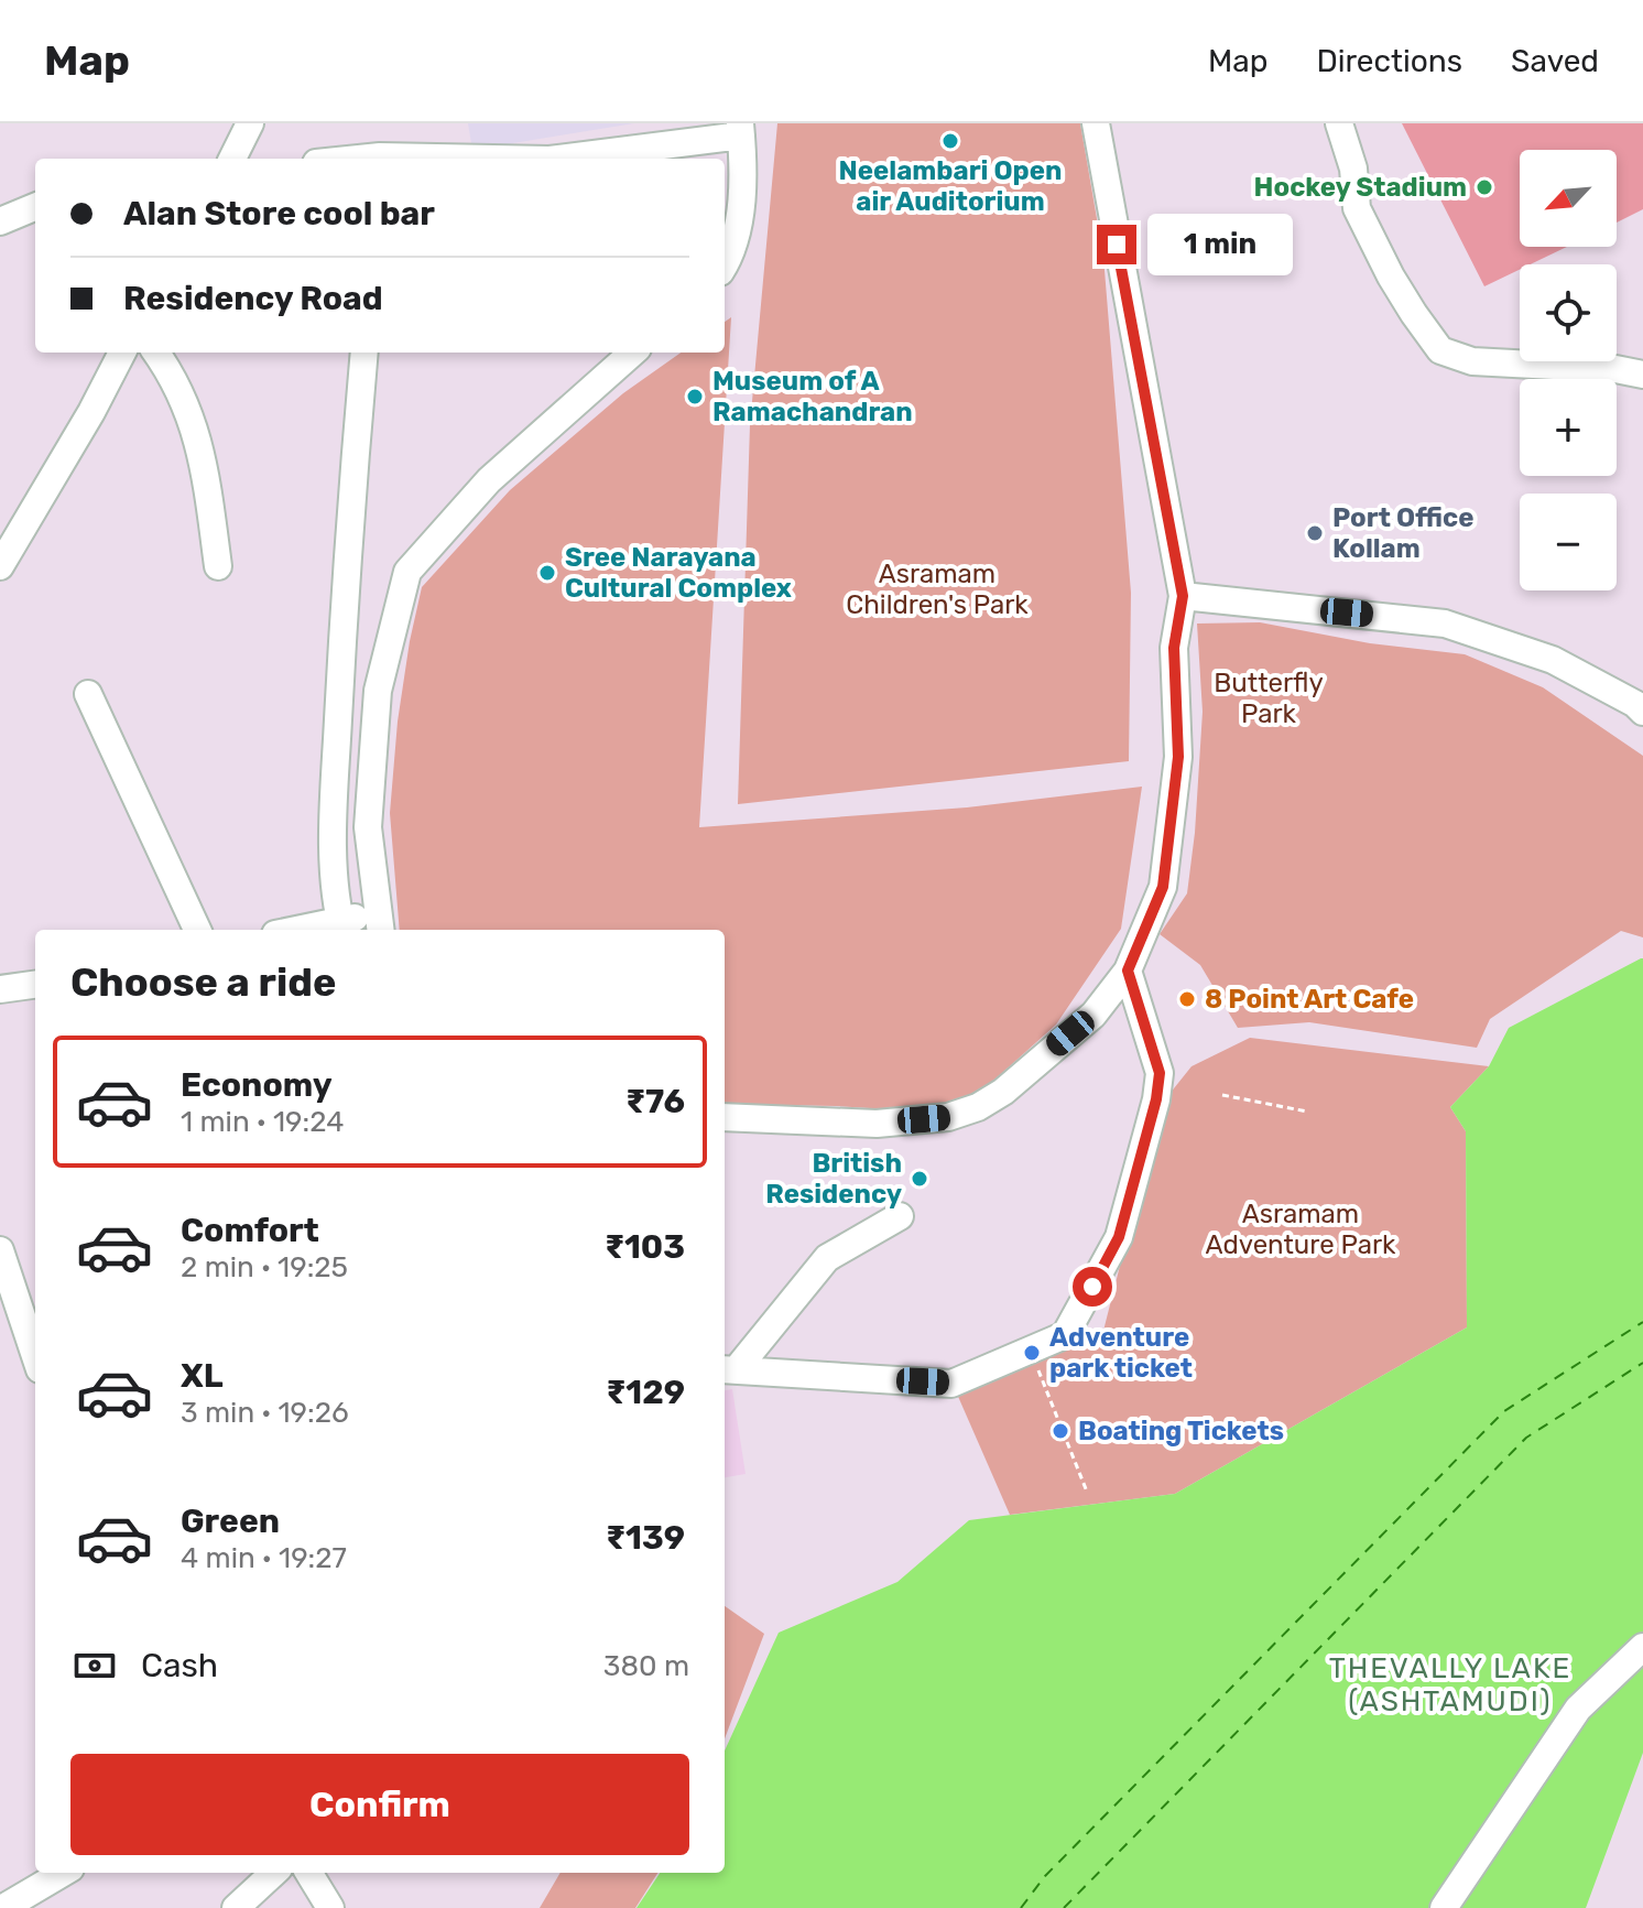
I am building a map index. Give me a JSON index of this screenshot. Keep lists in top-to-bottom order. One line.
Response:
{"districts":["THEVALLY LAKE (ASHTAMUDI)"],"parks":["Asramam Children's Park","Butterfly Park","Asramam Adventure Park"],"places":["Neelambari Open air Auditorium","Hockey Stadium","Museum of A Ramachandran","Port Office Kollam","Sree Narayana Cultural Complex","8 Point Art Cafe","British Residency","Adventure park ticket","Boating Tickets"],"north":"bottom left","page":{"header":"Map","nav":["Map","Directions","Saved"],"map_buttons":["+","−"],"banner":["Alan Store cool bar","Residency Road"],"bubble":"1 min","heading":"Choose a ride","list":[{"name":"Economy","note":"1 min · 19:24","value":"₹76"},{"name":"Comfort","note":"2 min · 19:25","value":"₹103"},{"name":"XL","note":"3 min · 19:26","value":"₹129"},{"name":"Green","note":"4 min · 19:27","value":"₹139"}],"pay":["Cash","380 m"],"buttons":"Confirm"}}
